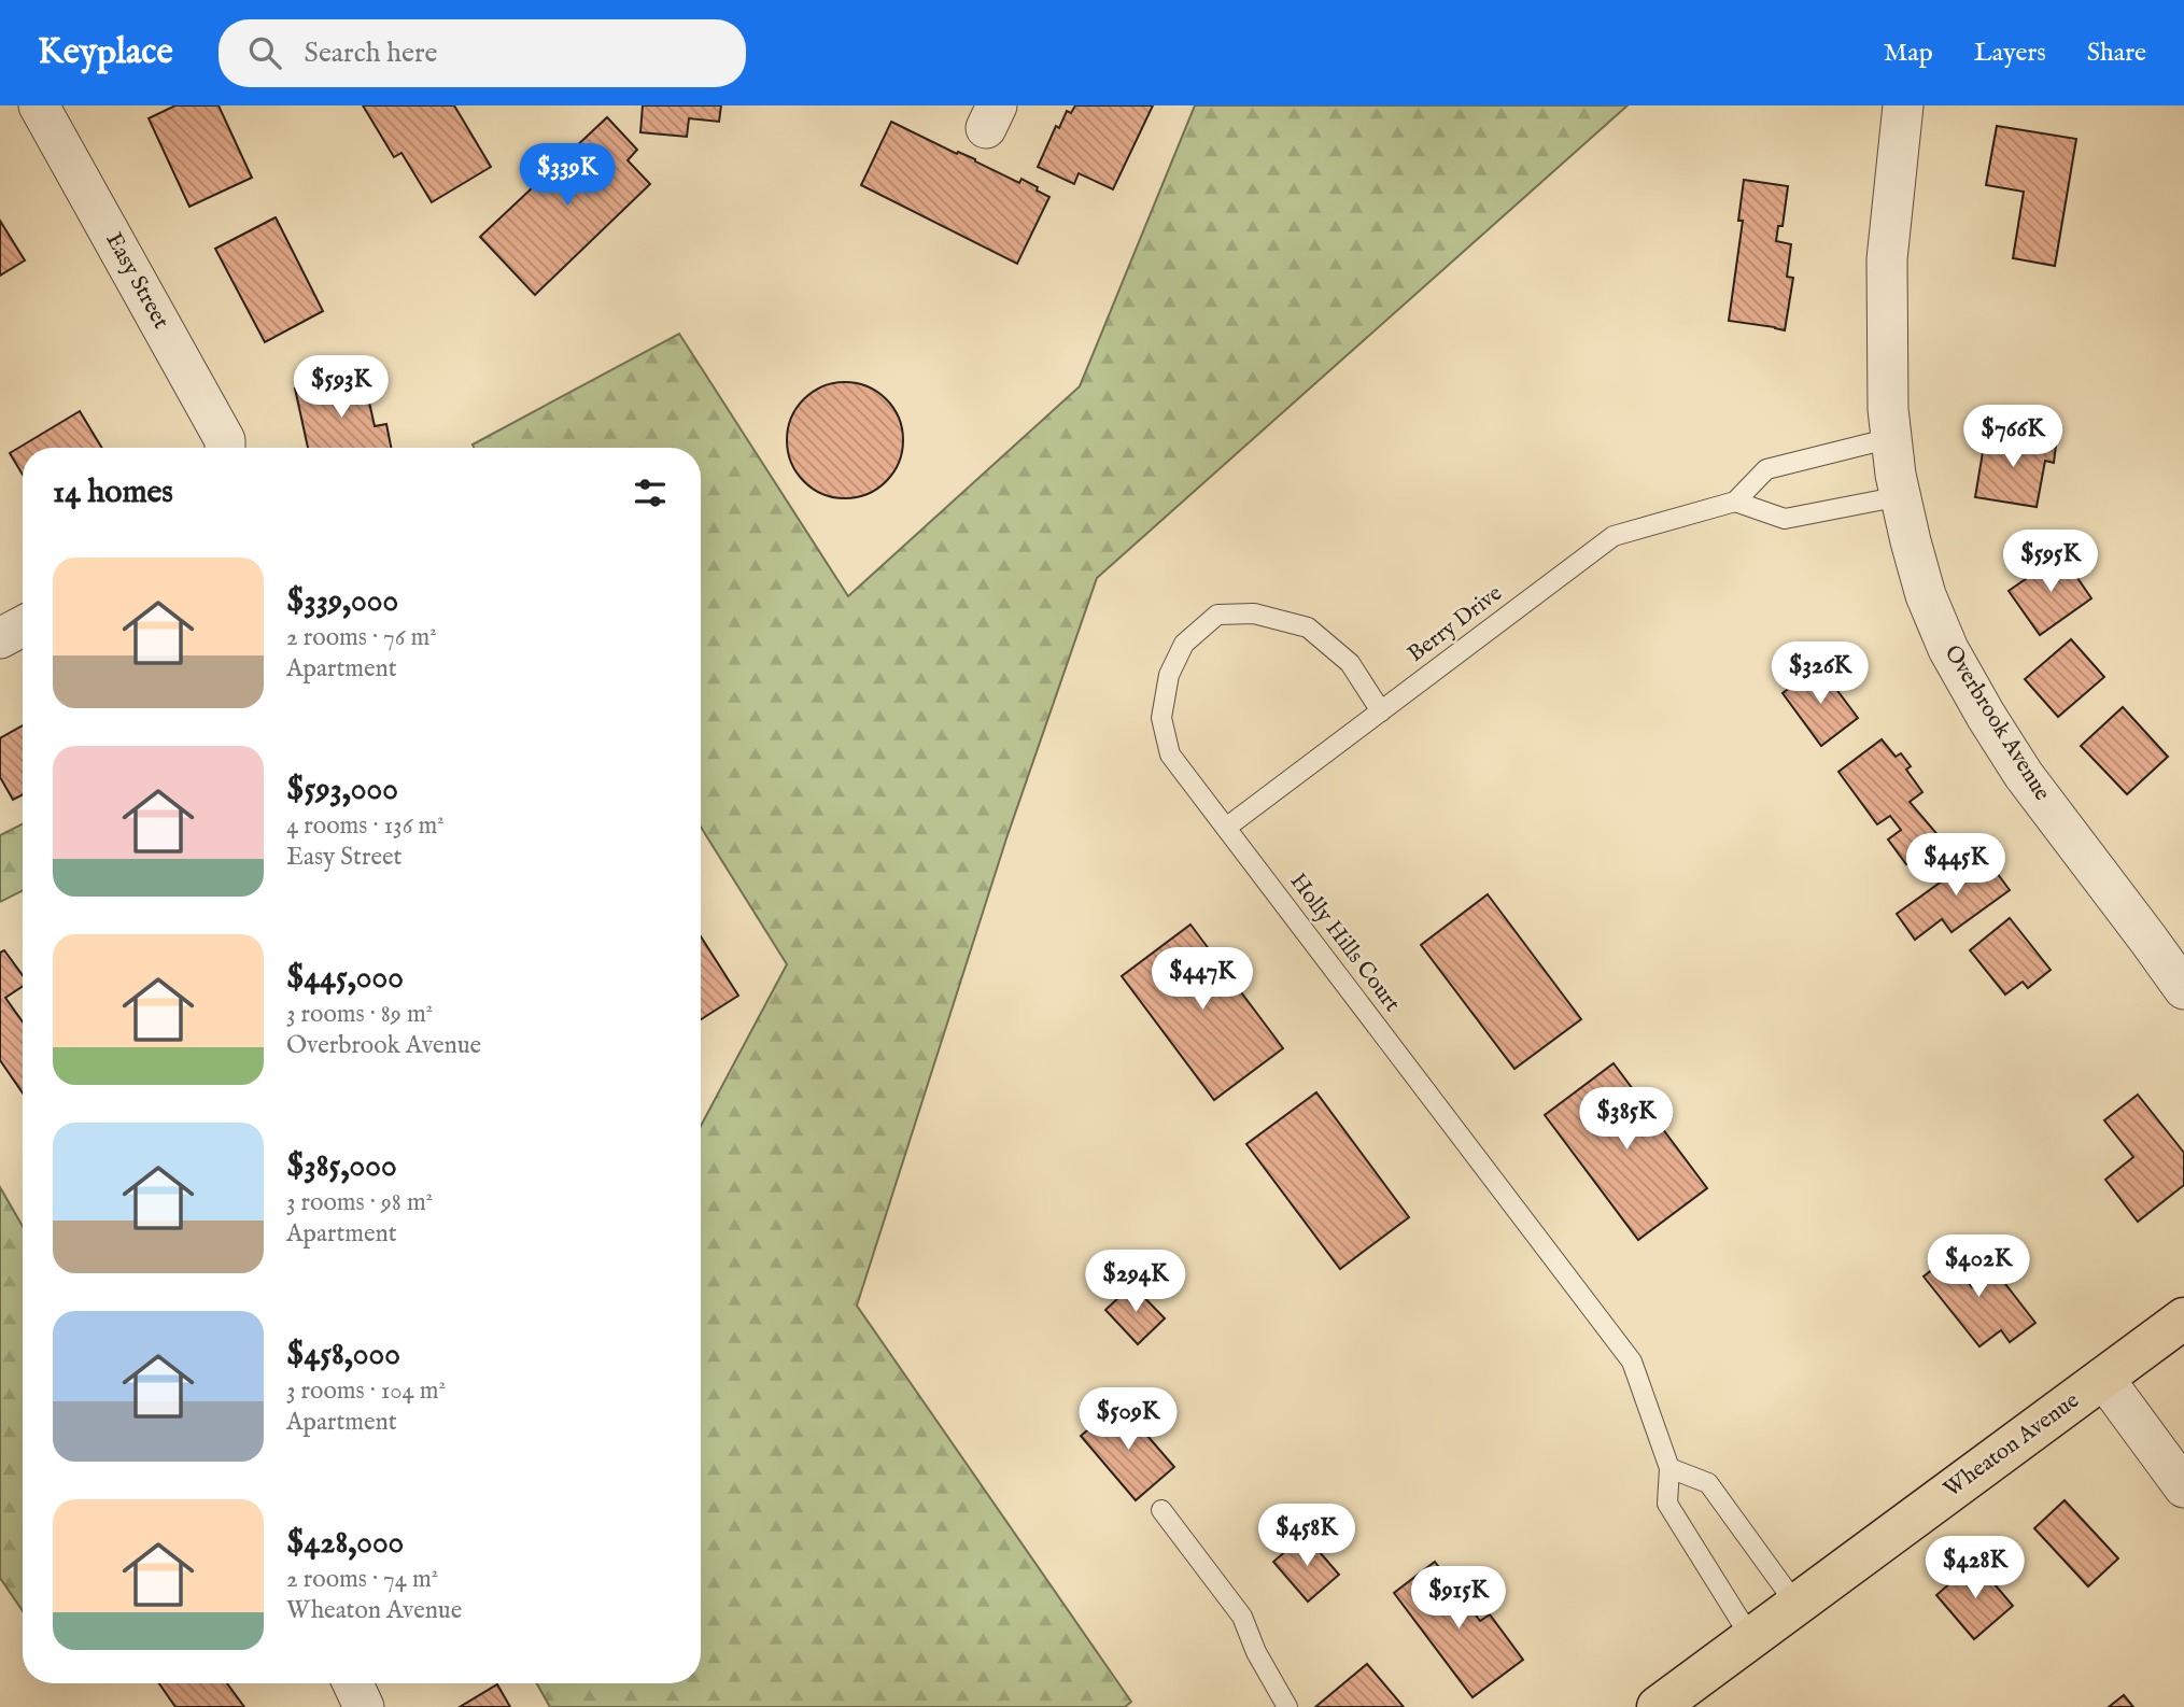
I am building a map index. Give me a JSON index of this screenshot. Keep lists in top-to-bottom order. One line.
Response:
{"streets":{"main road":["Wheaton Avenue"],"street":["Easy Street","Overbrook Avenue"],"lane":["Berry Drive","Holly Hills Court"]},"crossings":[["Berry Drive","Holly Hills Court"],["Holly Hills Court","Wheaton Avenue"]],"page":{"header":"Keyplace","search":"Search here","nav":["Map","Layers","Share"],"price":["$339K","$593K","$766K","$595K","$326K","$445K","$447K","$385K","$402K","$294K","$509K","$458K","$428K","$915K"],"heading":"14 homes","list":[{"name":"$339,000","note":"2 rooms · 76 m² · Apartment"},{"name":"$593,000","note":"4 rooms · 136 m² · Easy Street"},{"name":"$445,000","note":"3 rooms · 89 m² · Overbrook Avenue"},{"name":"$385,000","note":"3 rooms · 98 m² · Apartment"},{"name":"$458,000","note":"3 rooms · 104 m² · Apartment"},{"name":"$428,000","note":"2 rooms · 74 m² · Wheaton Avenue"}]}}
